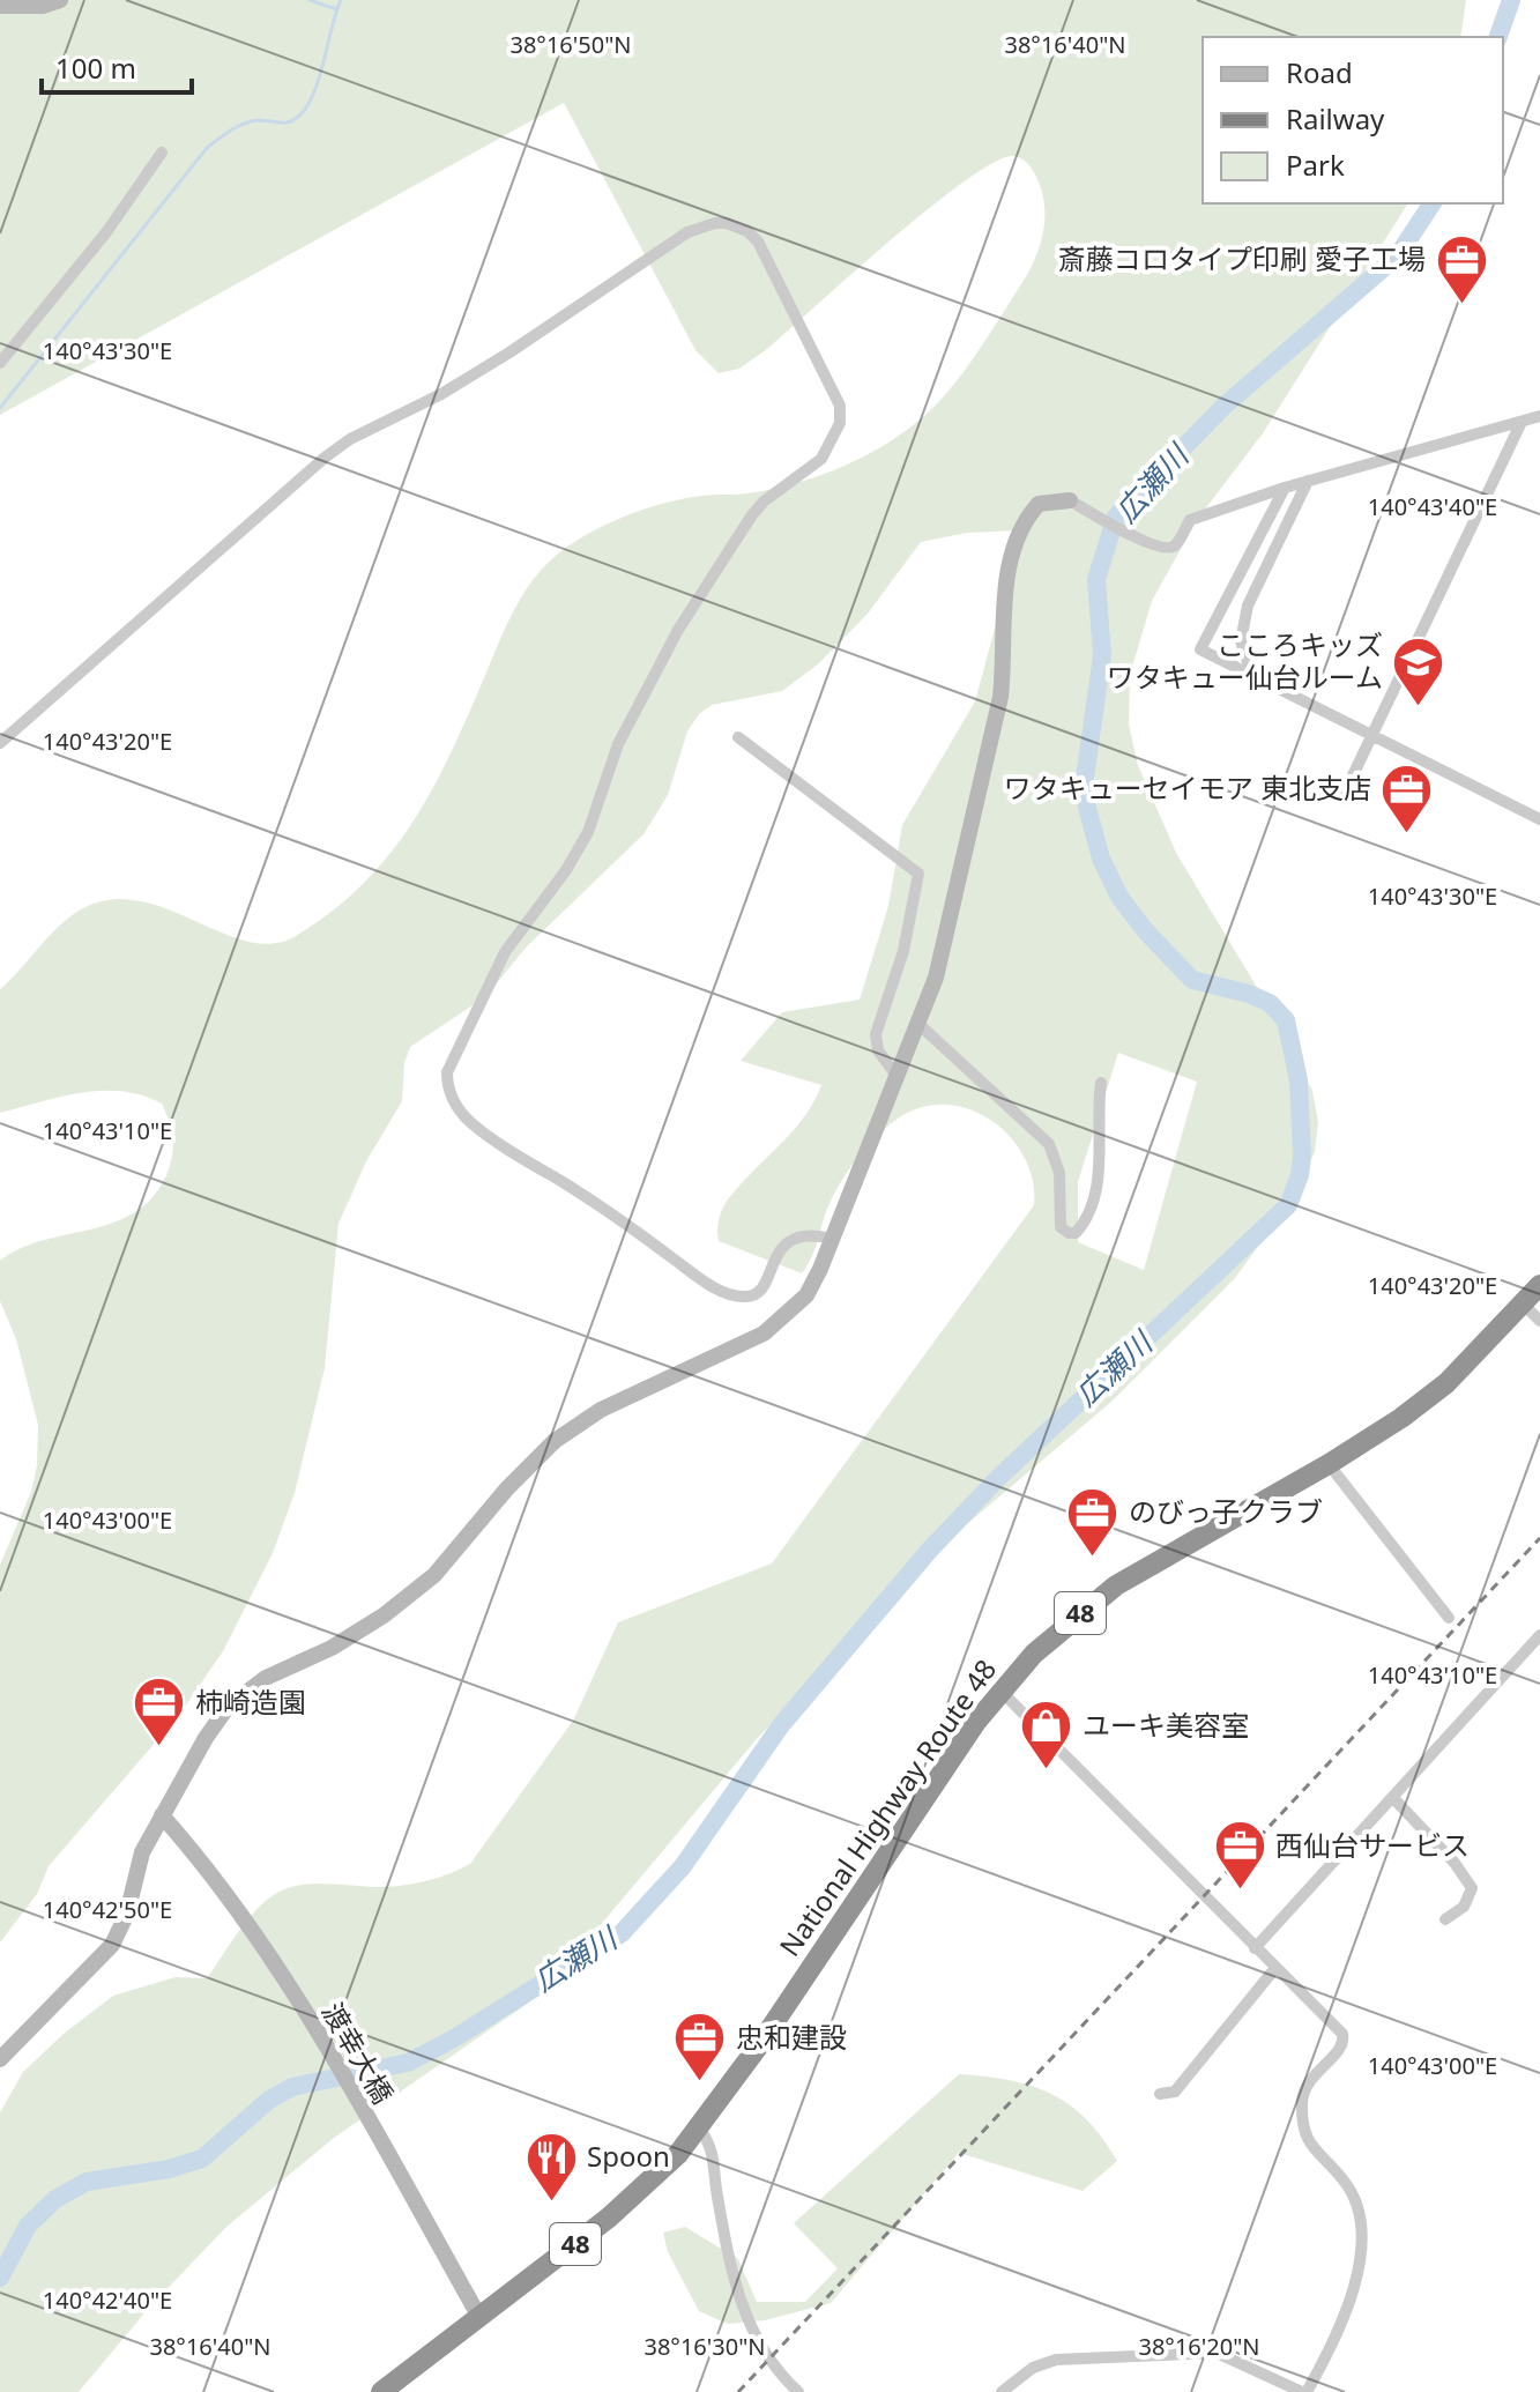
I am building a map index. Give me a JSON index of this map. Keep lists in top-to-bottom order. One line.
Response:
{"streets":{"highway":["48","National Highway Route 48"],"street":["渡幸大橋"]},"crossings":[["National Highway Route 48","渡幸大橋"]],"water":["広瀬川"],"places":{"office":["斎藤コロタイプ印刷 愛子工場","ワタキューセイモア 東北支店","のびっ子クラブ","柿崎造園","西仙台サービス","忠和建設"],"school or university":["こころキッズ ワタキュー仙台ルーム"],"shop":["ユーキ美容室"],"restaurant":["Spoon"]},"legend":["Road","Railway","Park"],"scale_bar":"100 m","coordinates":["38°16'50\"N","38°16'40\"N","140°43'30\"E","140°43'40\"E","140°43'20\"E","140°43'10\"E","140°43'00\"E","140°42'50\"E","140°42'40\"E","38°16'30\"N","38°16'20\"N"]}
